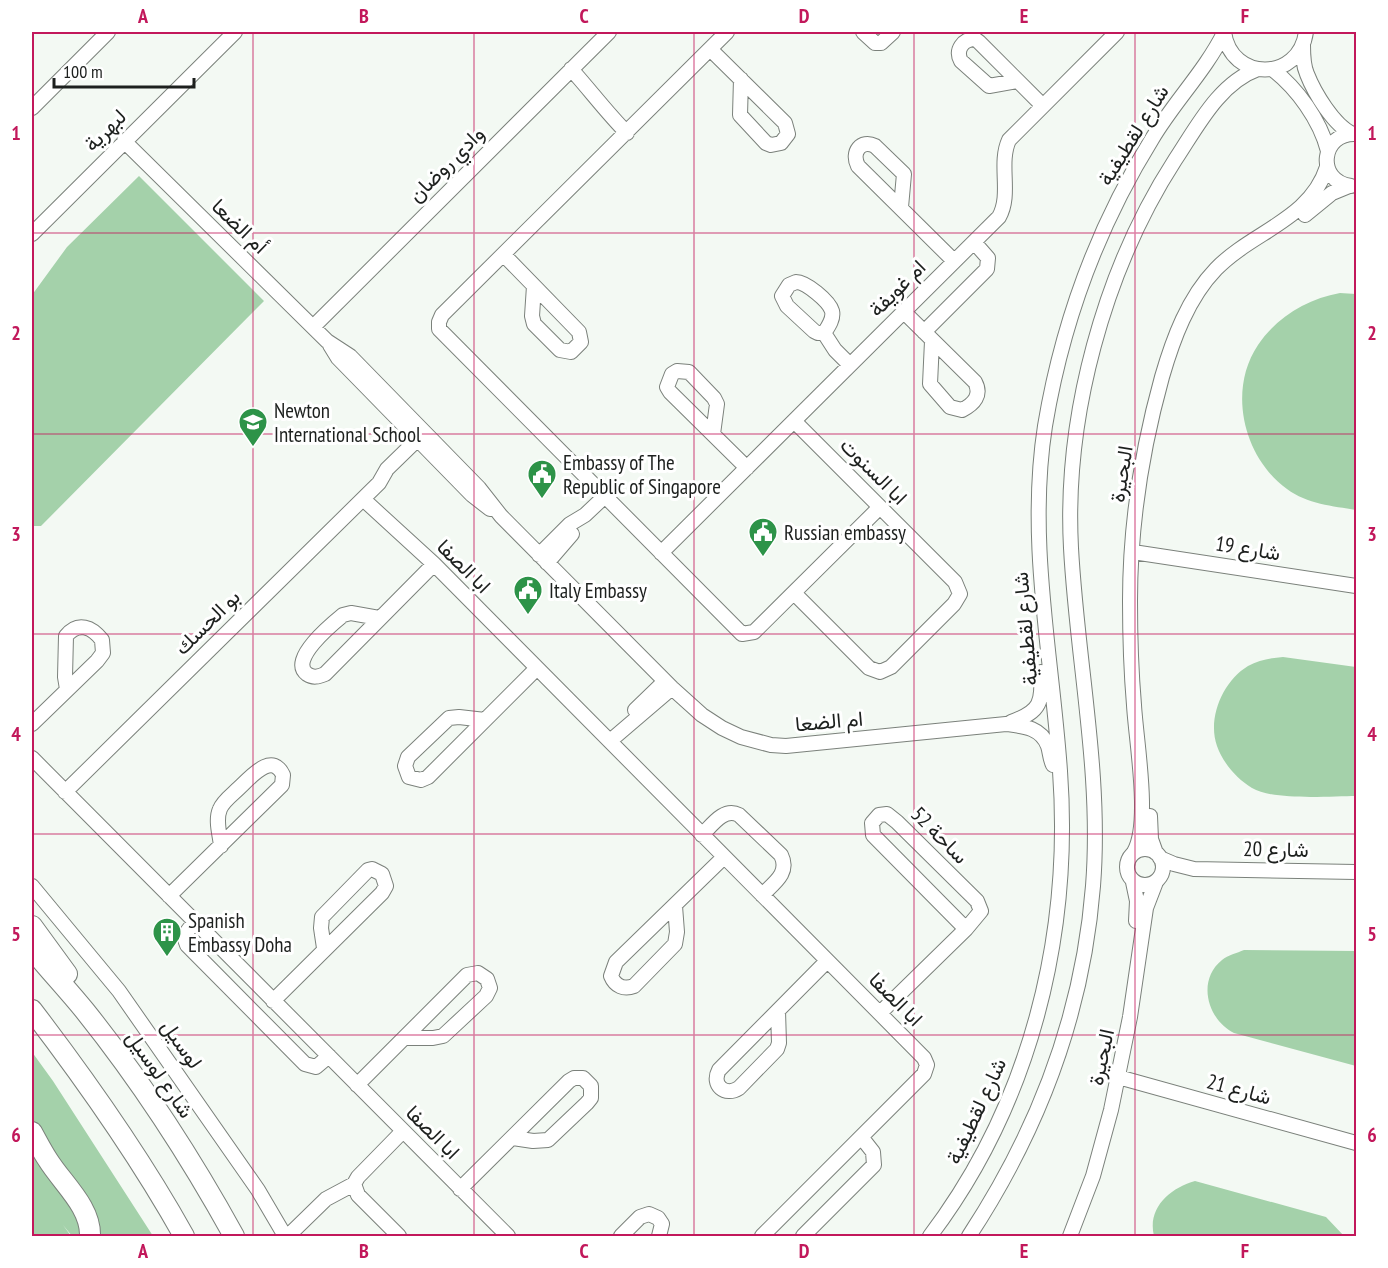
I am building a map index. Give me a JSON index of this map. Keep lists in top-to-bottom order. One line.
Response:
{"streets":{"highway":["شارع لوسيل"],"street":["لبهرية","شارع لقطيفية","وادي روضان","أم الضعا","ام غويفة","ابا السنوت","البحيرة","شارع 19","ابا الصفا","بو الحسك","ام الضعا","ساحة 52","شارع 20","لوسيل","شارع 21"]},"crossings":[["لبهرية","أم الضعا"],["شارع لقطيفية","ام الضعا"],["وادي روضان","أم الضعا"],["أم الضعا","بو الحسك"],["أم الضعا","ام الضعا"],["ام غويفة","ابا السنوت"],["البحيرة","شارع 19"],["البحيرة","شارع 20"],["البحيرة","شارع 21"],["ابا الصفا","بو الحسك"],["ابا الصفا","ساحة 52"]],"places":{"school or university":["Newton International School"],"public building":["Embassy of The Republic of Singapore","Russian embassy","Italy Embassy"],"building":["Spanish Embassy Doha"]},"scale_bar":"100 m","grid":{"columns":["A","B","C","D","E","F"],"rows":["1","2","3","4","5","6"]}}
